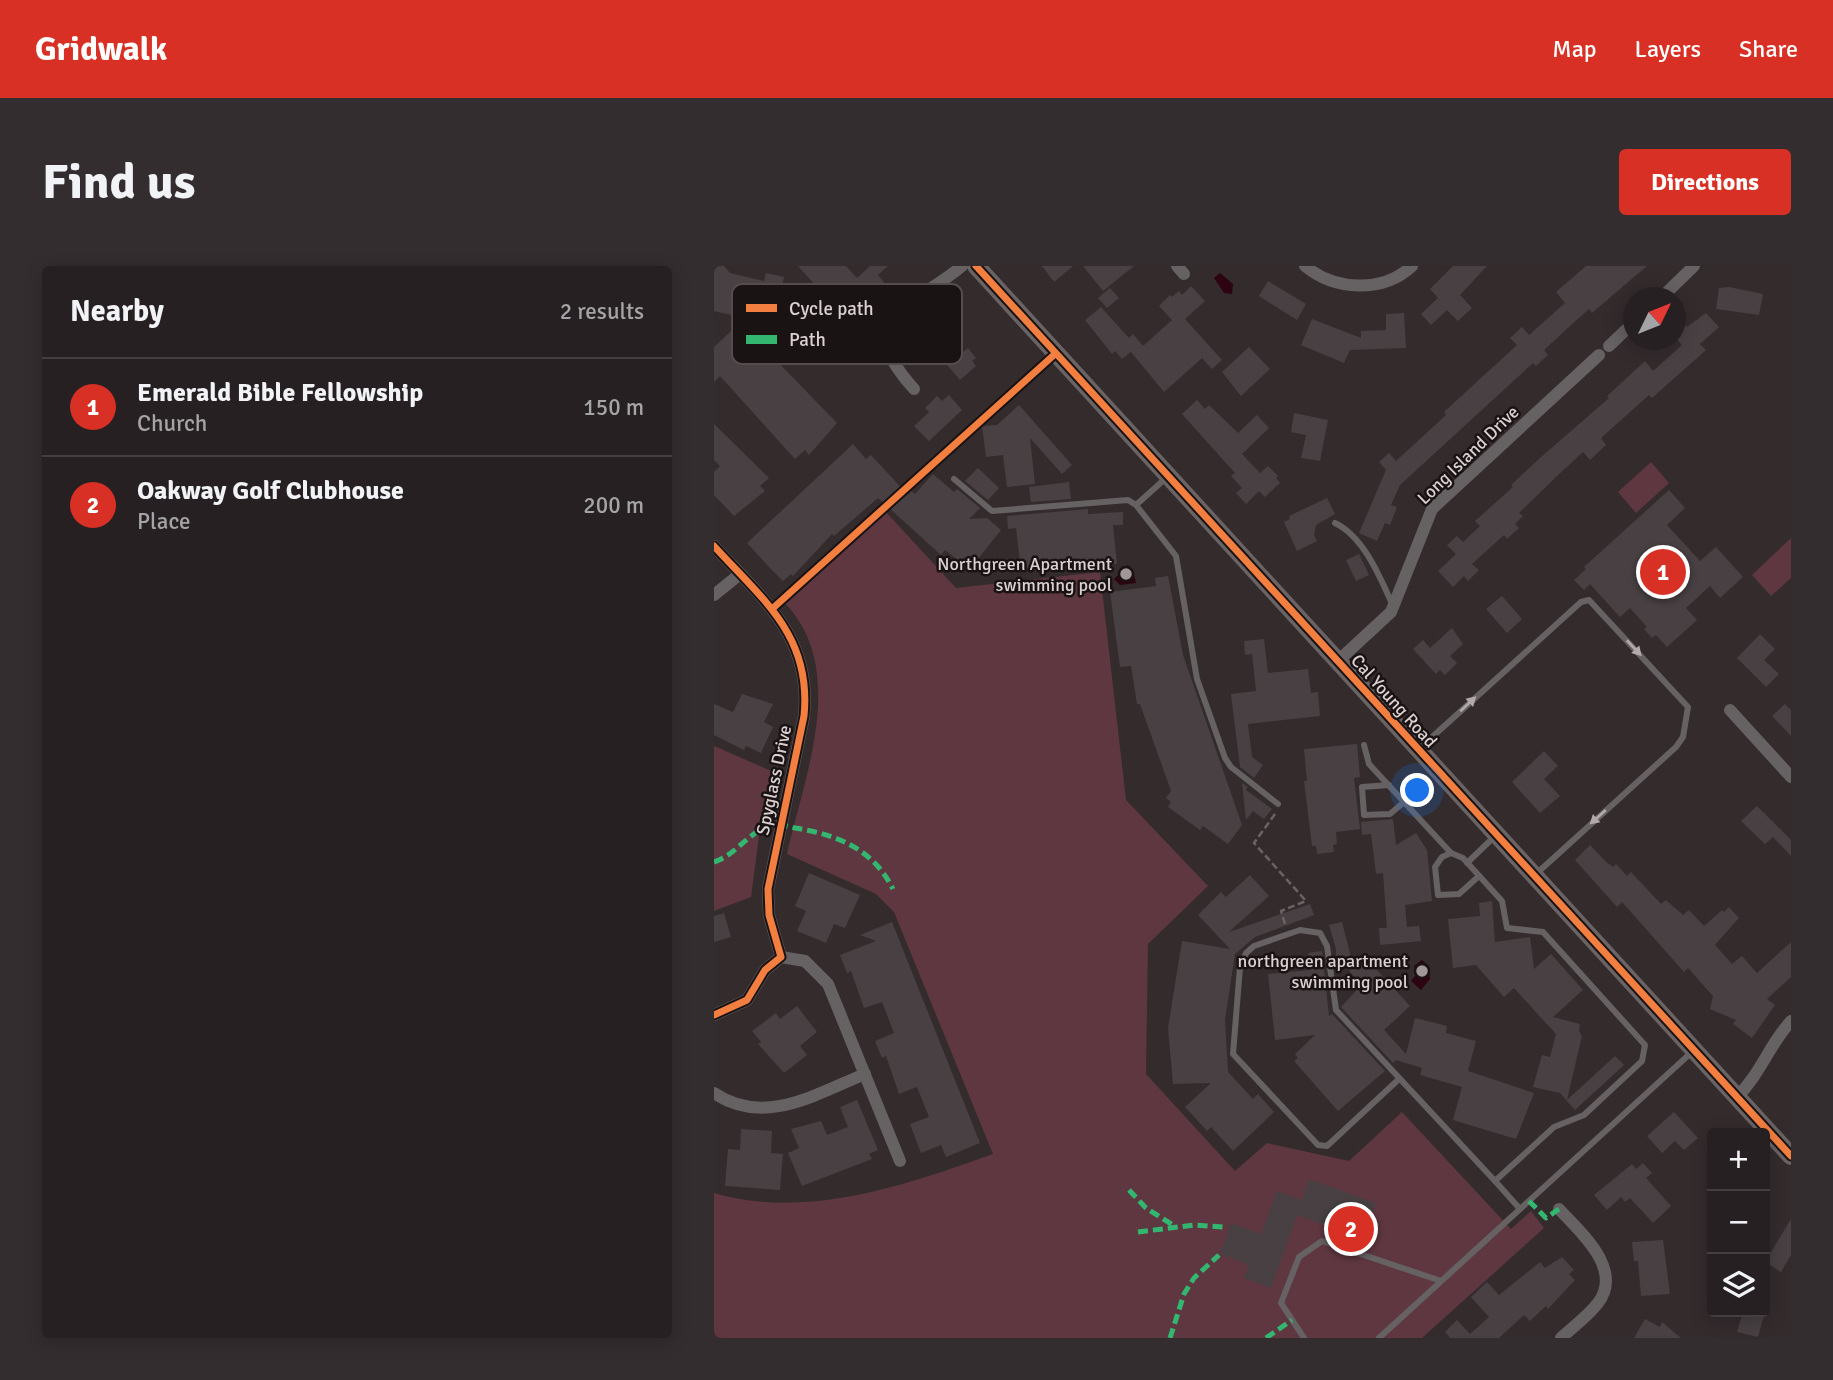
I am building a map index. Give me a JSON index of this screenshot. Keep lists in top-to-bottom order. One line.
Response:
{"streets":{"main road":["Cal Young Road"],"street":["Long Island Drive","Spyglass Drive"]},"crossings":[["Long Island Drive","Cal Young Road"]],"places":["Northgreen Apartment swimming pool","northgreen apartment swimming pool"],"legend":["Cycle path","Path"],"north":"top right","page":{"header":"Gridwalk","nav":["Map","Layers","Share"],"buttons":"Directions","title":"Find us","heading":["Nearby","2 results"],"list":[{"mark":"1","name":"Emerald Bible Fellowship","note":"Church","value":"150 m"},{"mark":"2","name":"Oakway Golf Clubhouse","note":"Place","value":"200 m"}],"pins":["1","2"],"map_buttons":["+","−"]}}
